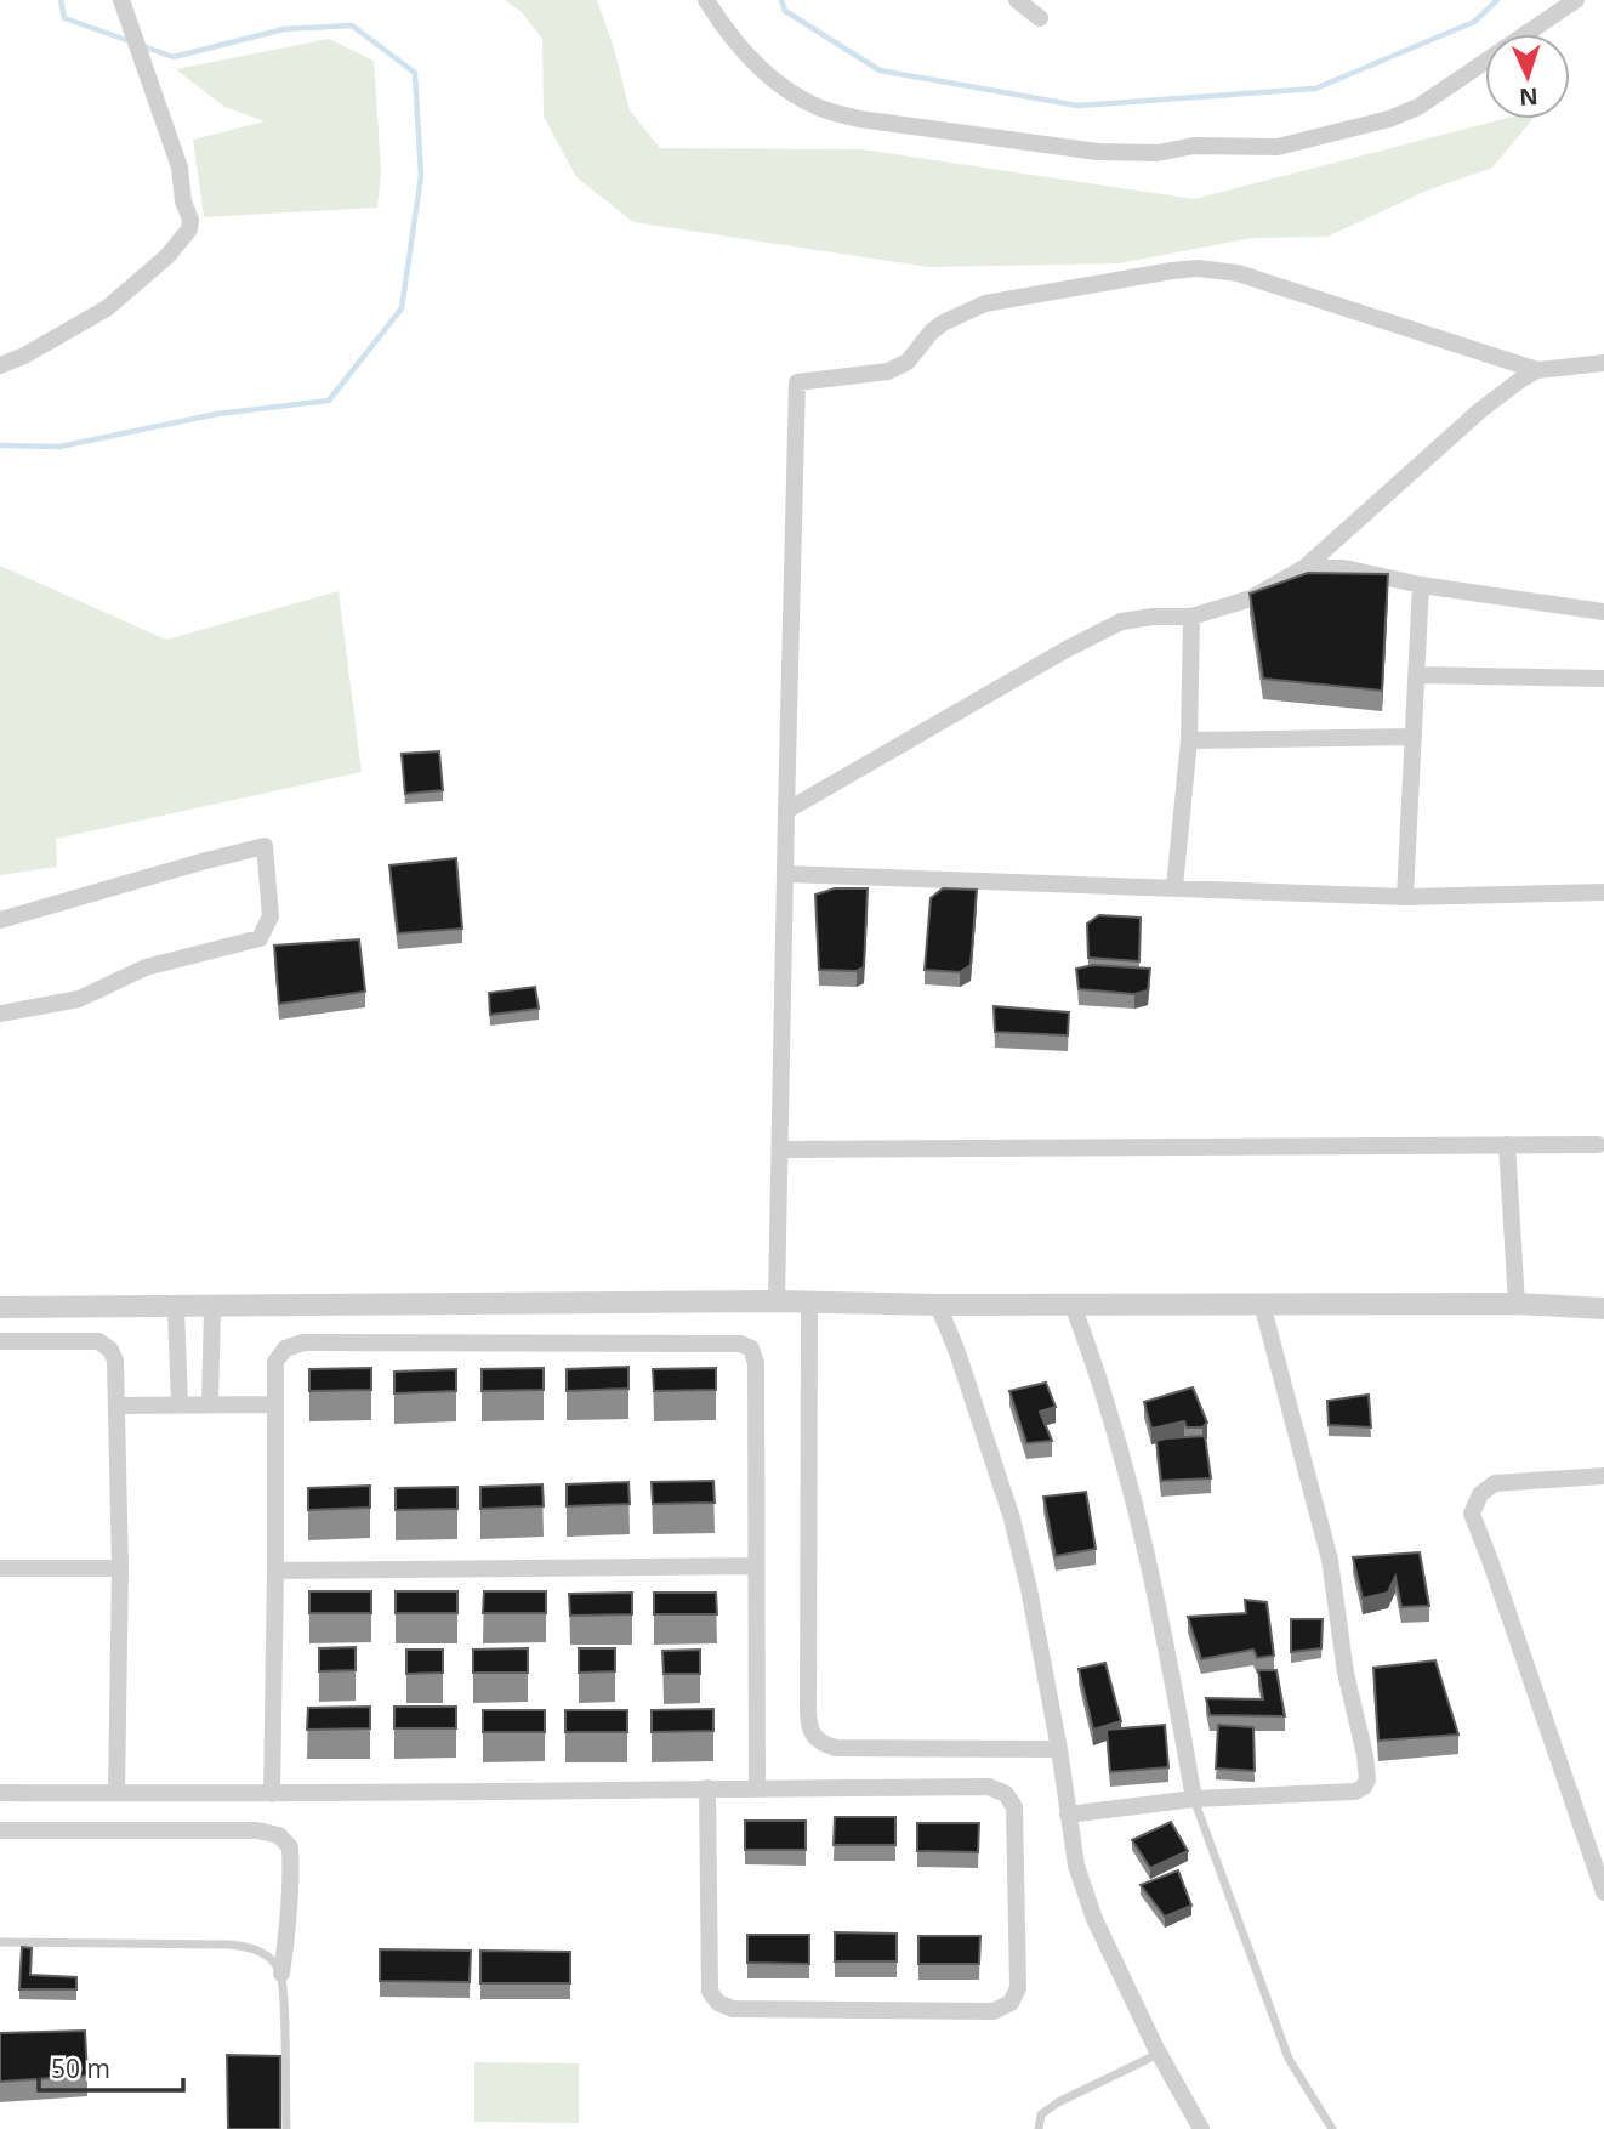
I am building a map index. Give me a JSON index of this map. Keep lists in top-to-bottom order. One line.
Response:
{"scale_bar":"50 m","north":"bottom"}
